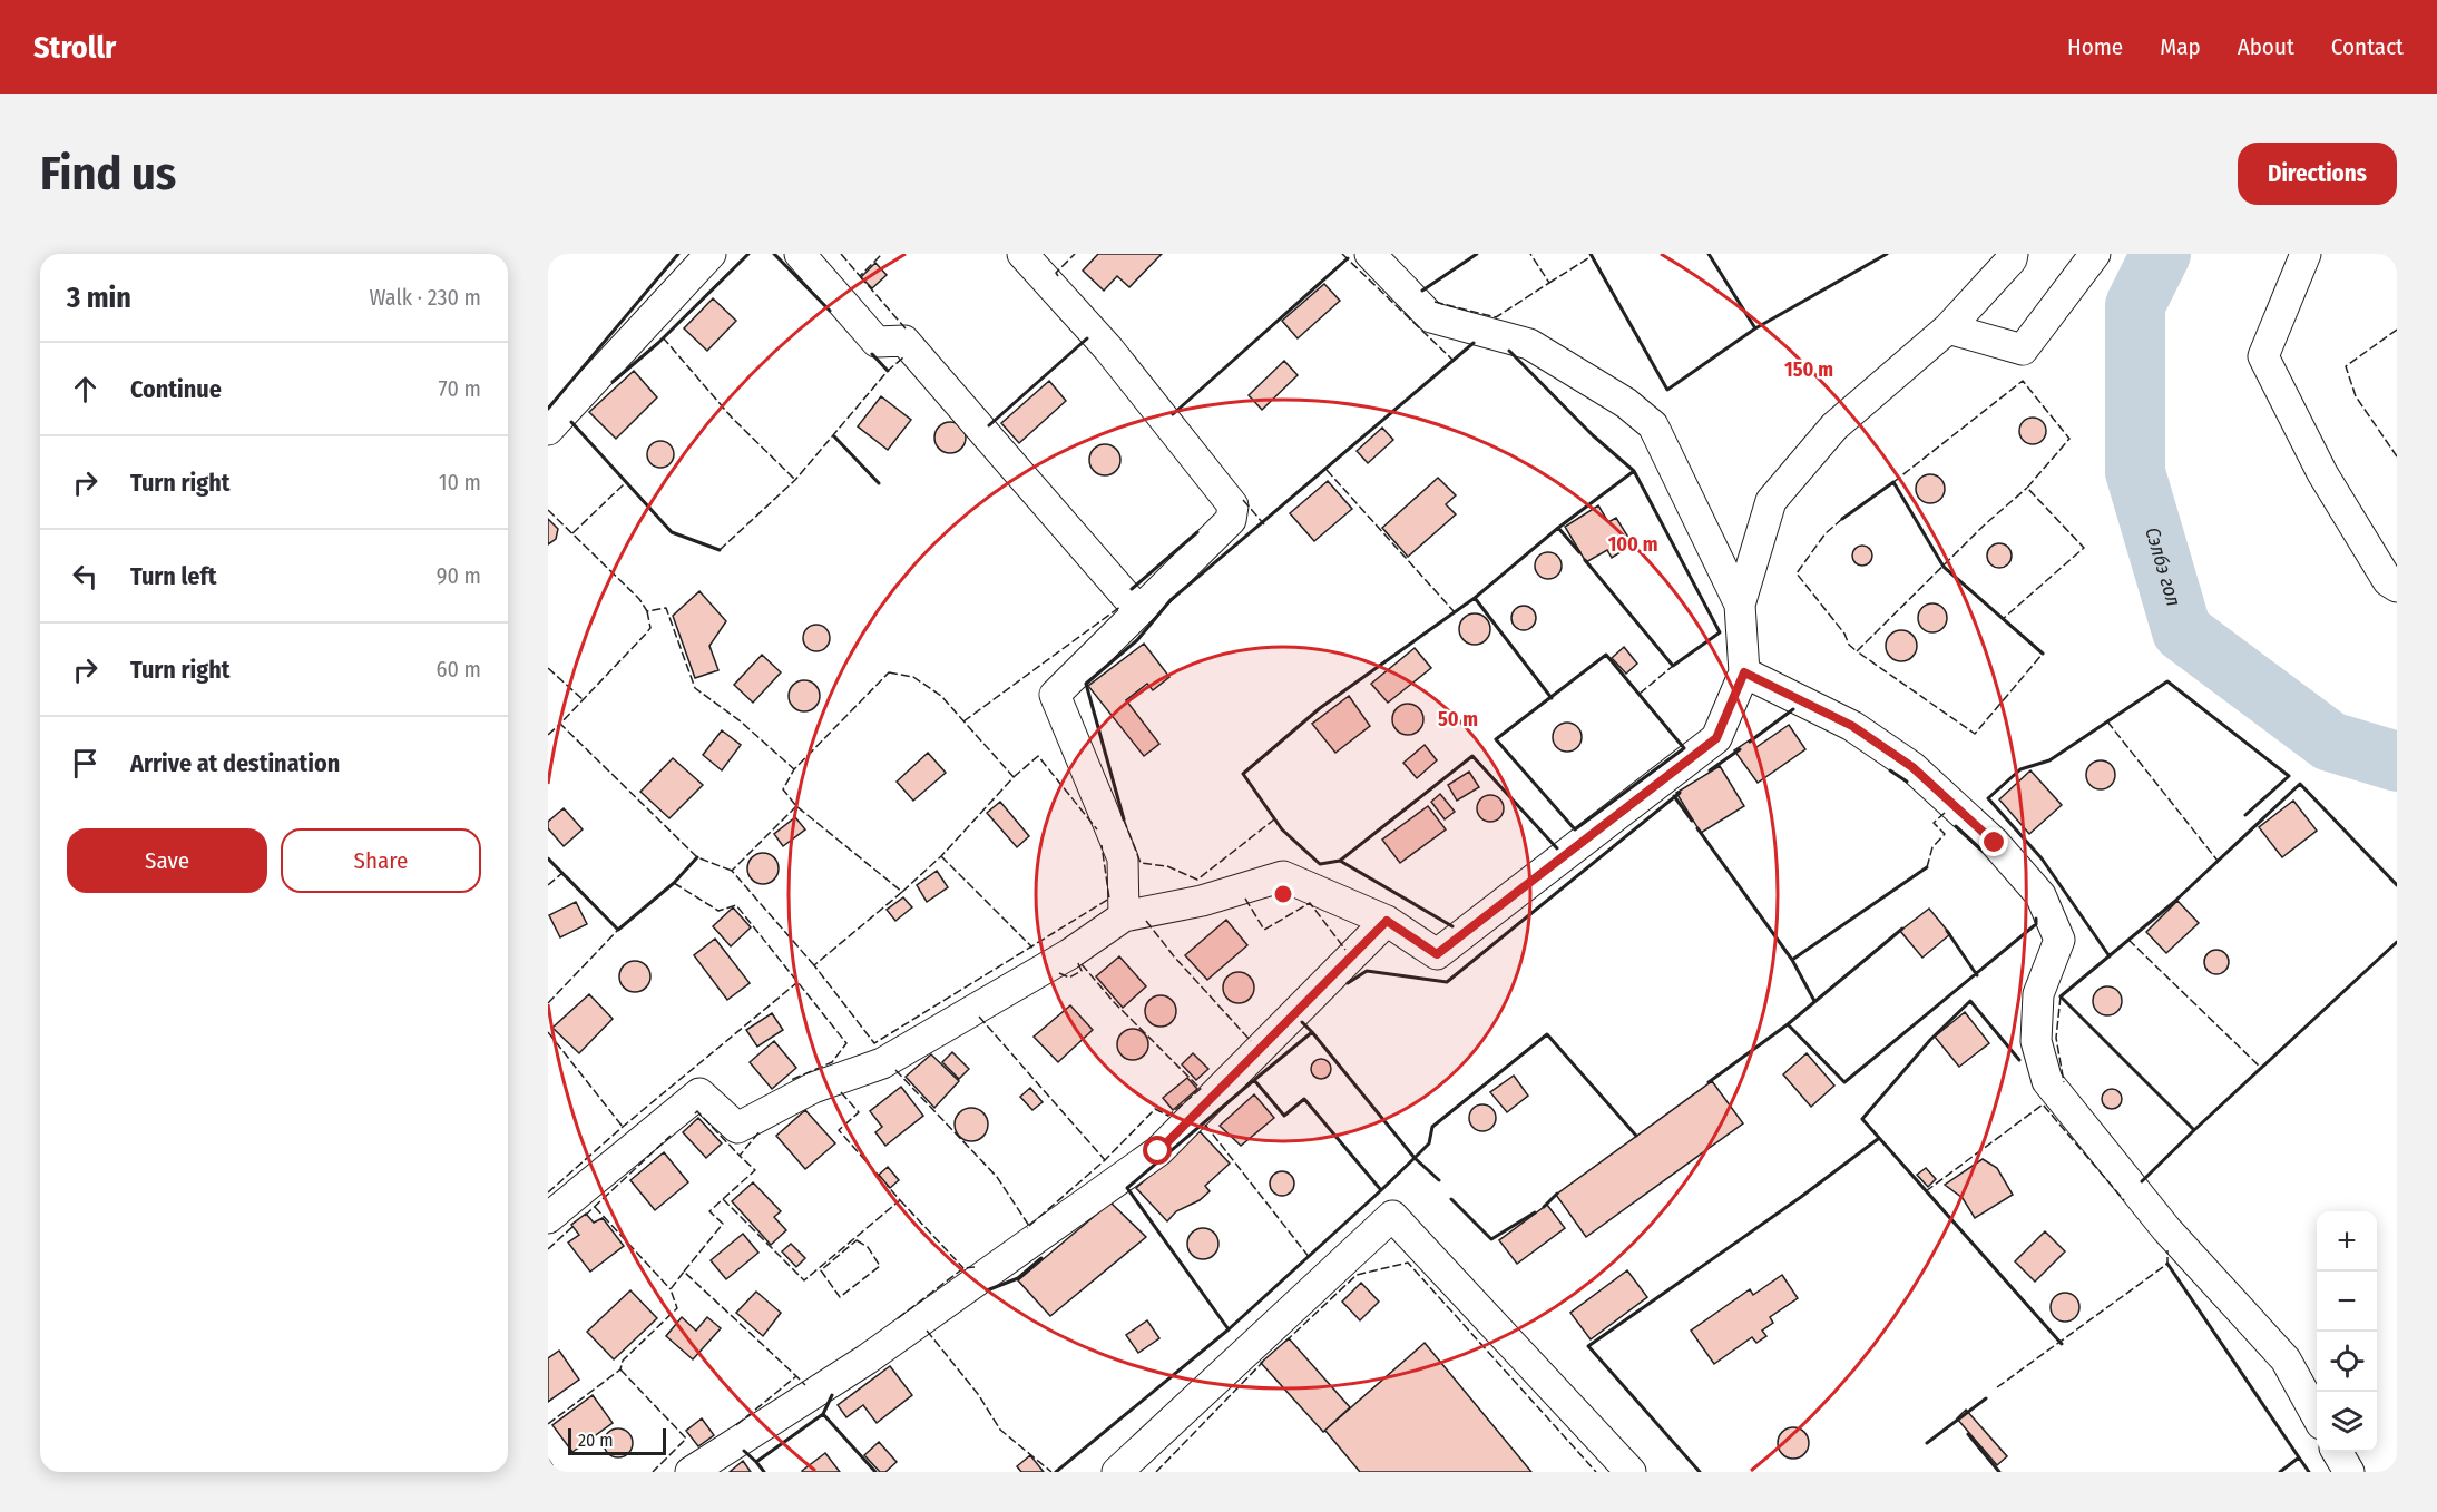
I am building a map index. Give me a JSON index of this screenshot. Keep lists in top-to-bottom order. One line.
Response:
{"water":["Сэлбэ гол"],"scale_bar":"20 m","page":{"header":"Strollr","nav":["Home","Map","About","Contact"],"buttons":["Directions",["Save","Share"]],"title":"Find us","heading":["3 min","Walk · 230 m"],"list":[["Continue","70 m"],["Turn right","10 m"],["Turn left","90 m"],["Turn right","60 m"],"Arrive at destination"],"map_buttons":["+","−"],"scale":"20 m"},"rings":["150 m","100 m","50 m"]}
